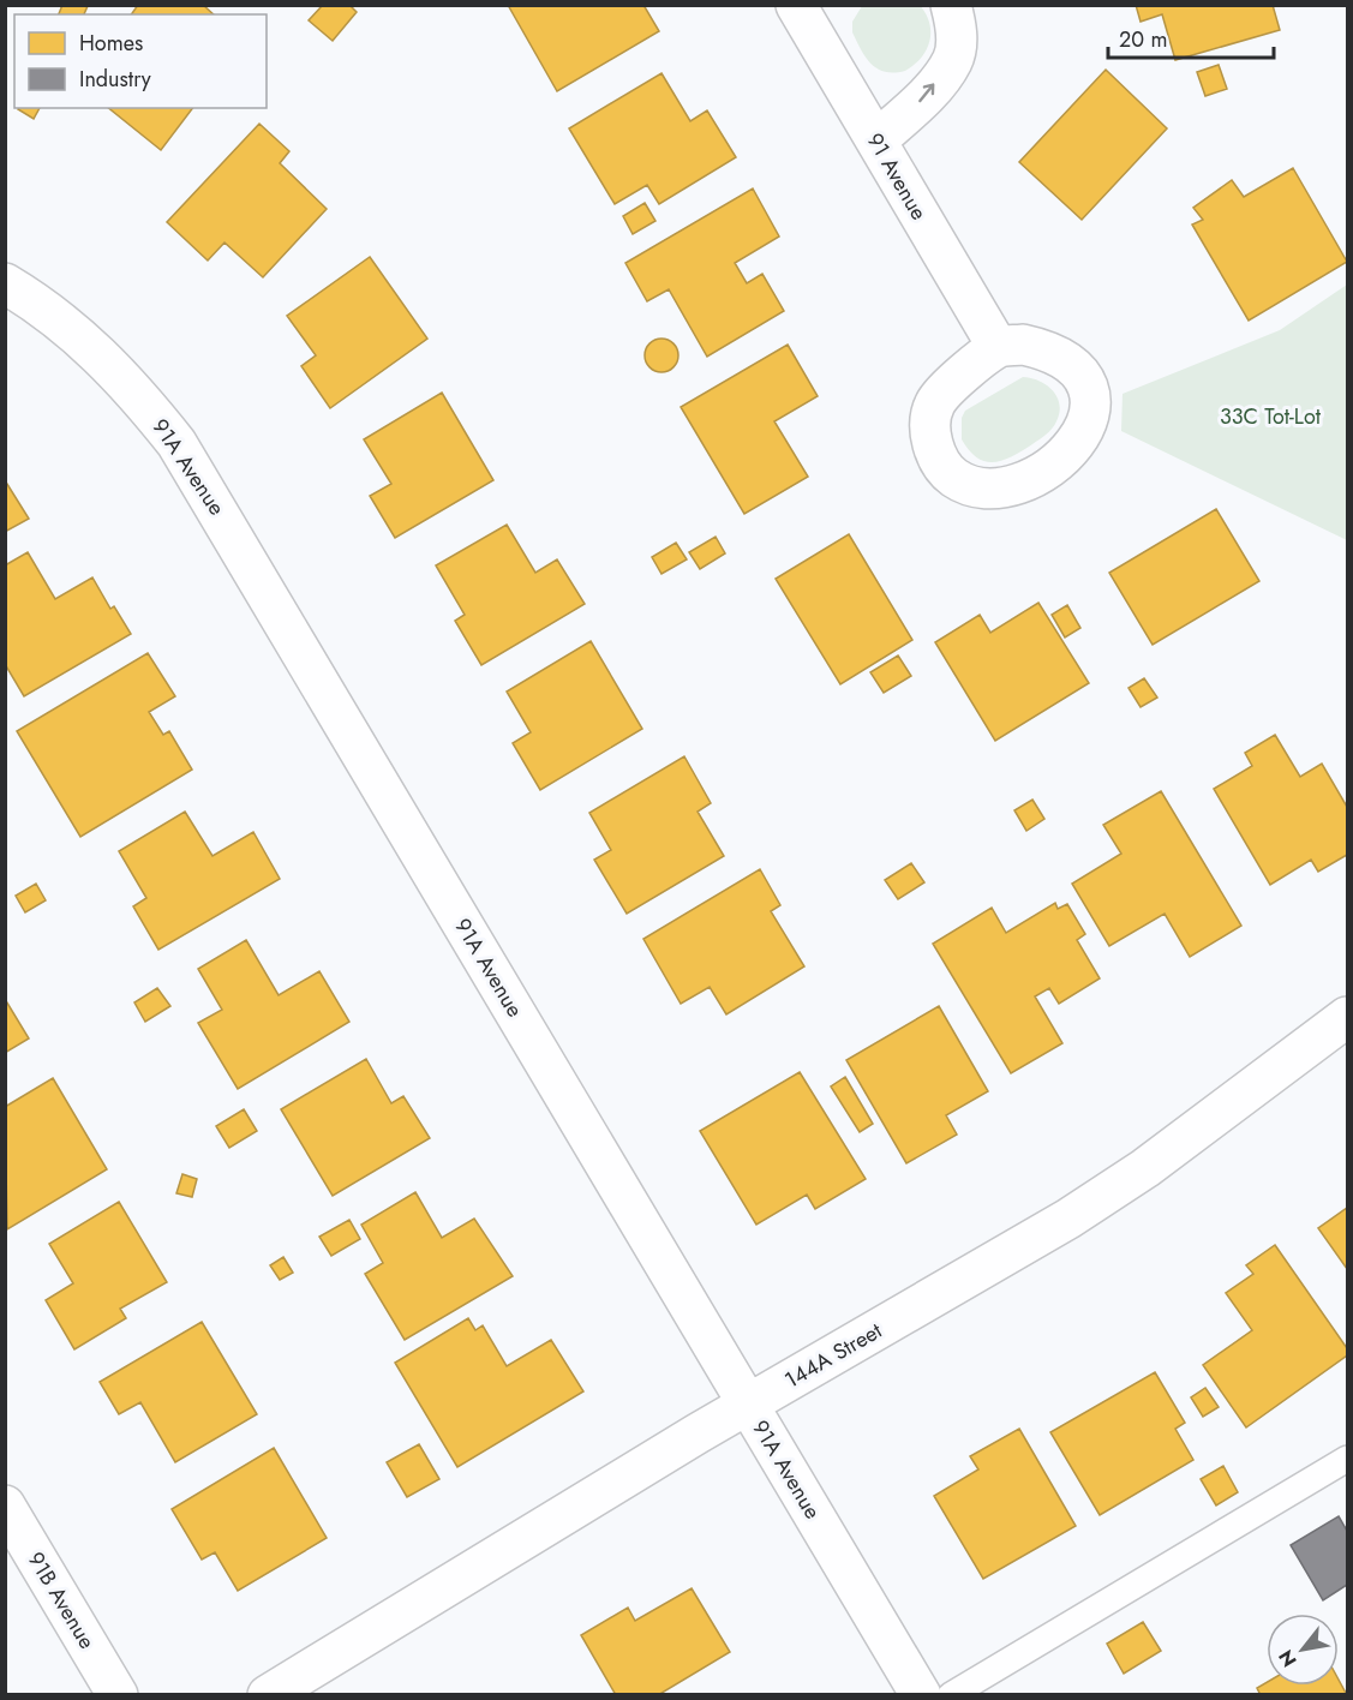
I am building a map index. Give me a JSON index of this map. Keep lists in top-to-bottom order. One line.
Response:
{"streets":{"street":["91 Avenue","91A Avenue","144A Street","91B Avenue"]},"crossings":[["91A Avenue","144A Street"]],"parks":["33C Tot-Lot"],"legend":["Homes","Industry"],"scale_bar":"20 m","north":"bottom left"}
